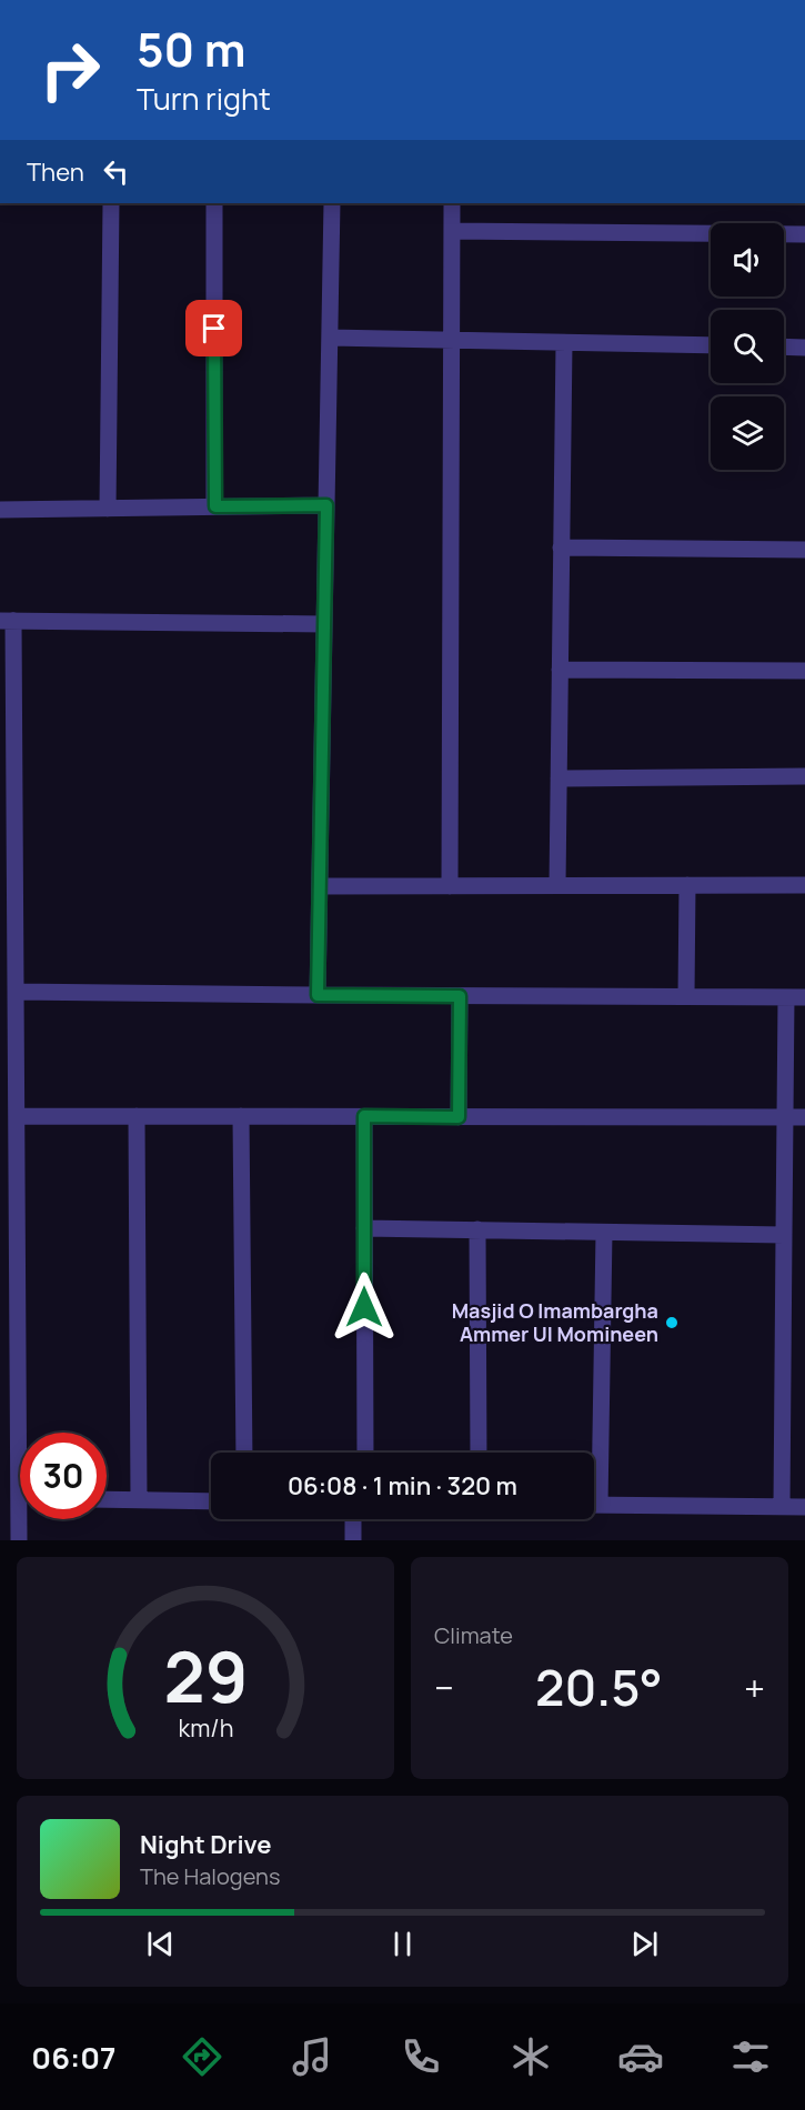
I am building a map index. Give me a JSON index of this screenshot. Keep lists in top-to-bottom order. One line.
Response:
{"places":["Masjid O Imambargha Ammer Ul Momineen"],"page":{"turn":["50 m","Turn right"],"then":"Then","limit":"30","trip":"06:08 · 1 min · 320 m","tile":"Climate","heat":["−","20.5°","+"],"song":["Night Drive","The Halogens"],"tabs":"06:07","gauge":["29","km/h"]}}
